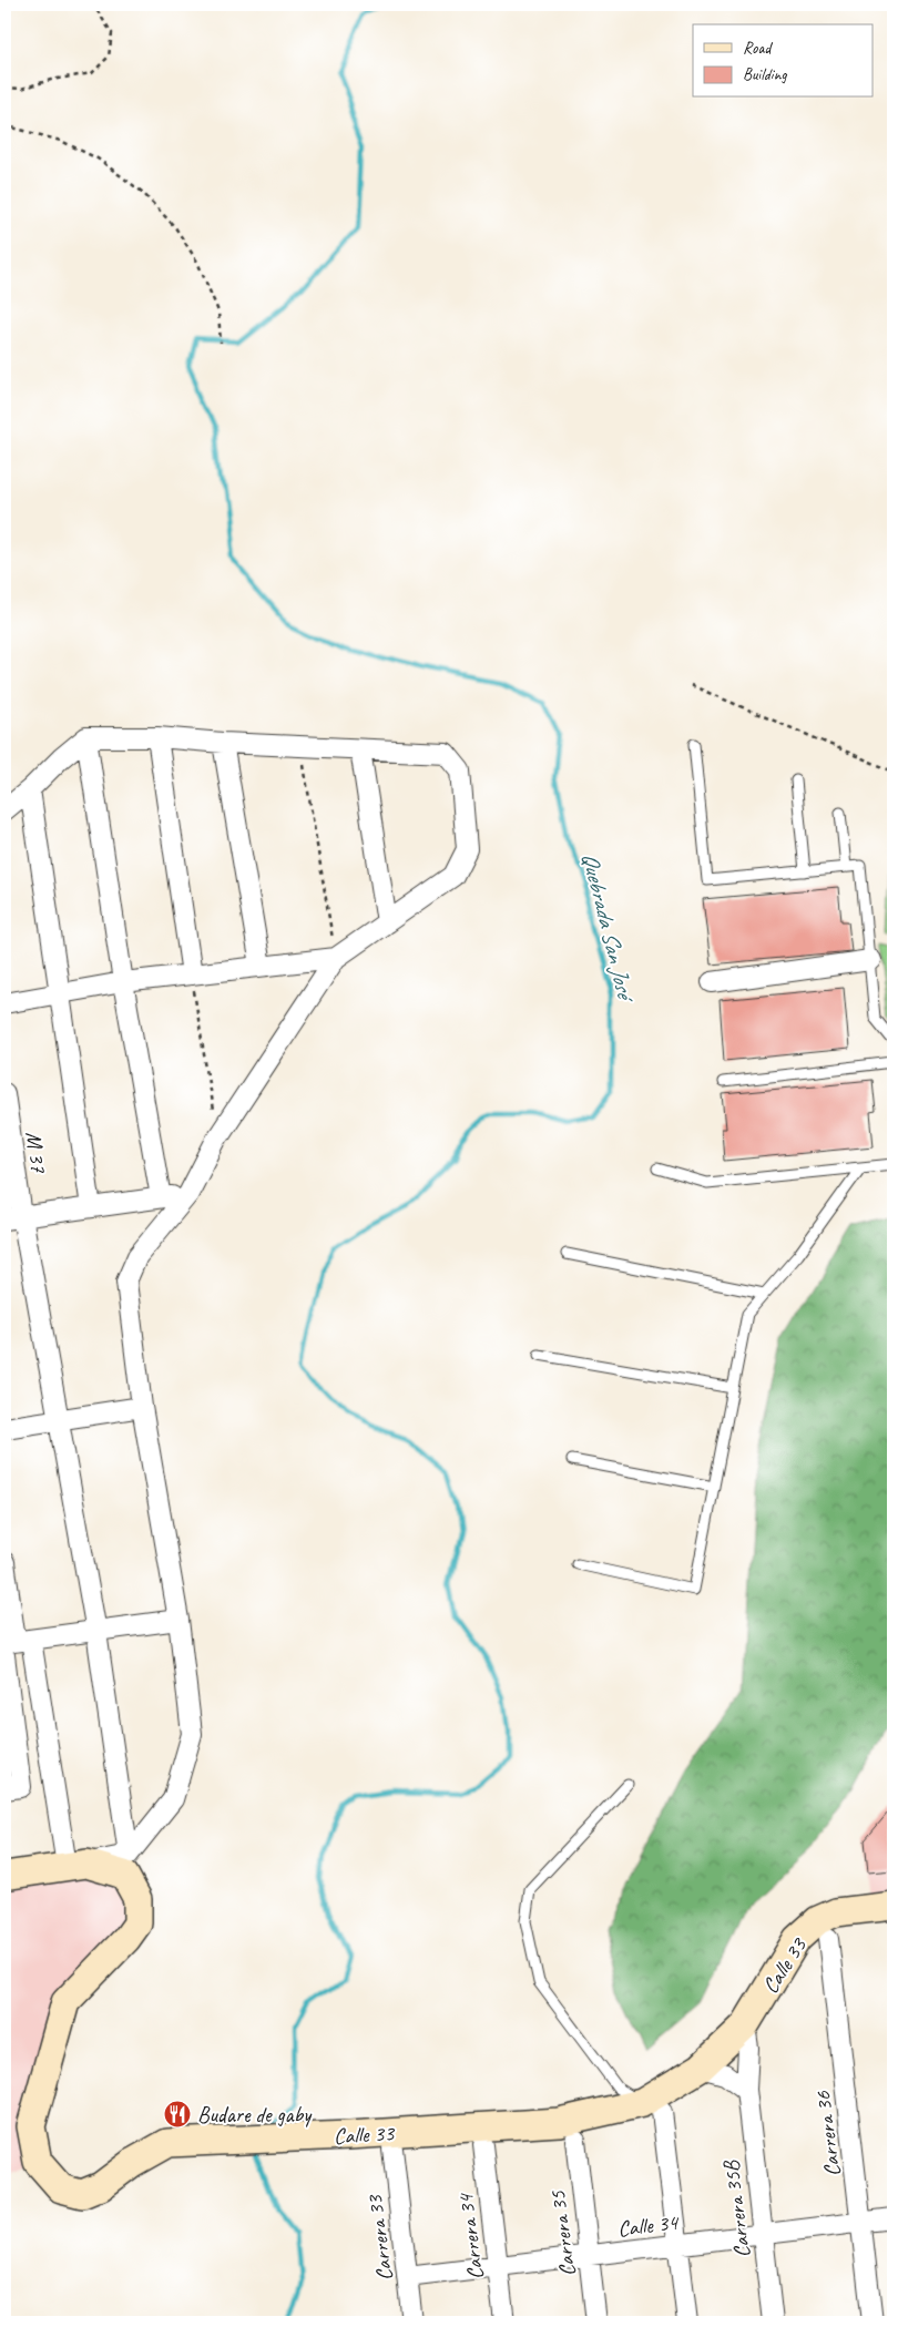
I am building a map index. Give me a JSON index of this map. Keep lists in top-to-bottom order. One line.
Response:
{"streets":{"street":["M 37","Calle 33","Carrera 36","Carrera 35B","Calle 34","Carrera 35","Carrera 34","Carrera 33"]},"crossings":[["Calle 33","Carrera 35B"],["Carrera 36","Calle 34"],["Carrera 35B","Calle 34"],["Calle 34","Carrera 35"],["Calle 34","Carrera 34"],["Calle 34","Carrera 33"]],"water":["Quebrada San José"],"places":{"restaurant":["Budare de gaby"]},"legend":["Road","Building"]}
